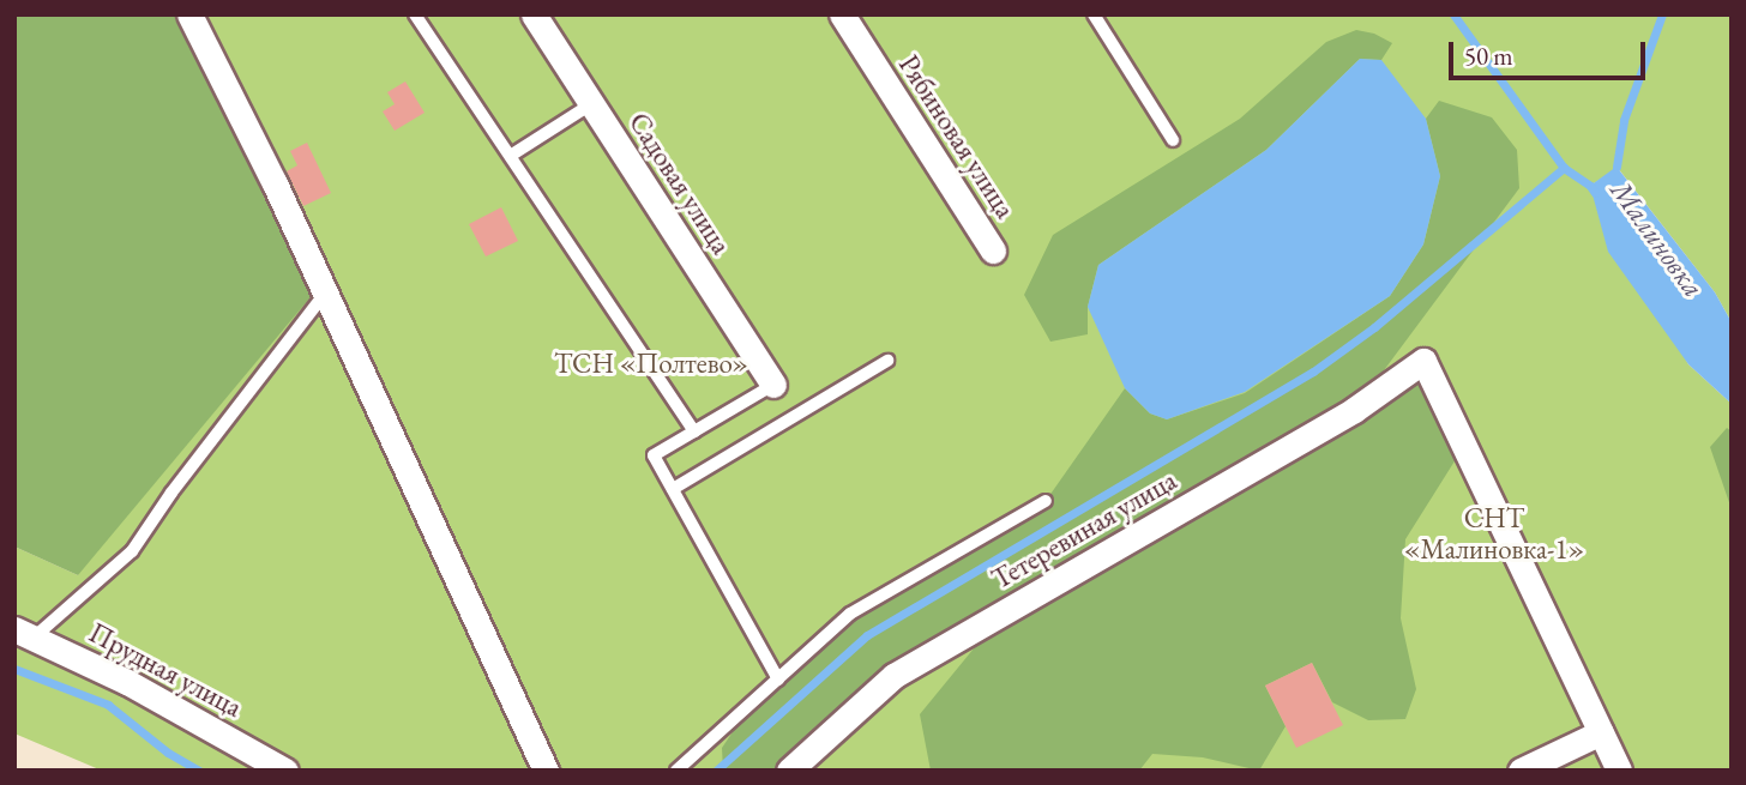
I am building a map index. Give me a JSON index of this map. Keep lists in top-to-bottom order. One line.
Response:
{"streets":{"street":["Рябиновая улица","Садовая улица","Тетеревиная улица","Прудная улица"]},"water":["Малиновка"],"parks":["ТСН «Полтево»","СНТ «Малиновка-1»"],"scale_bar":"50 m"}
